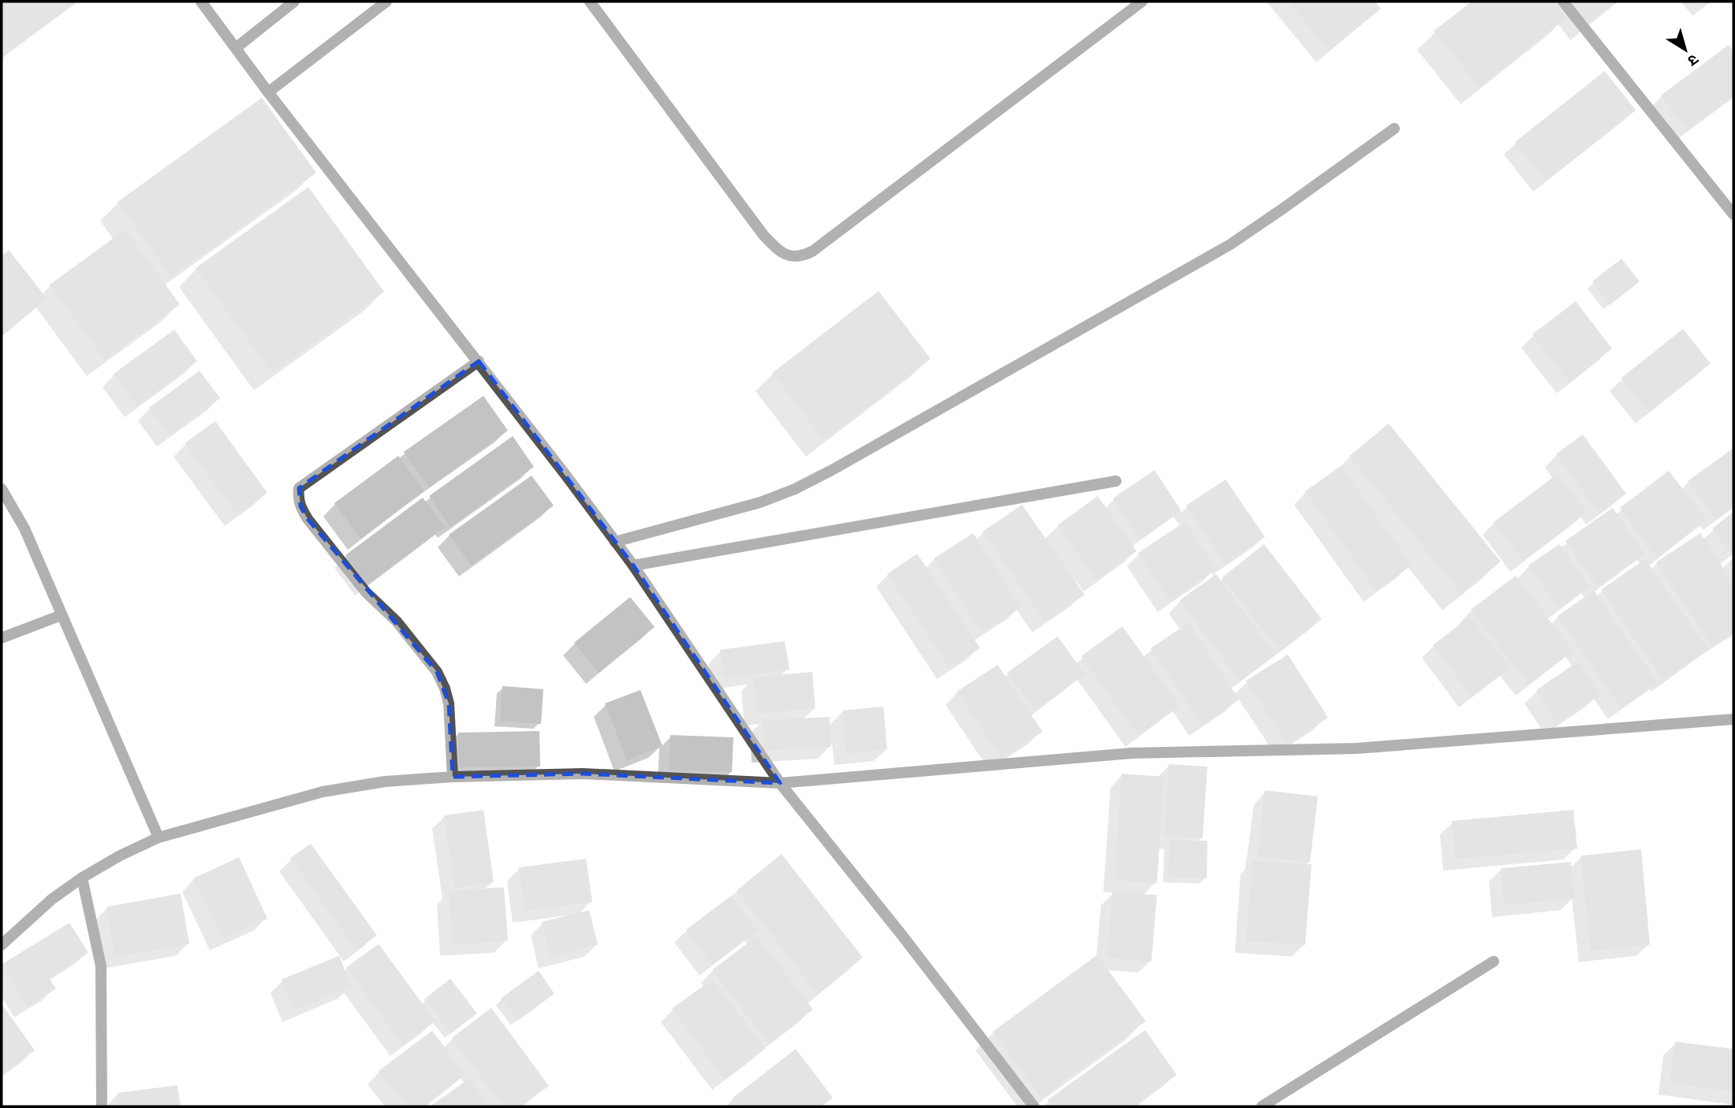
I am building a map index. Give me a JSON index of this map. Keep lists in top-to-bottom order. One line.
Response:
{"north":"bottom right"}
